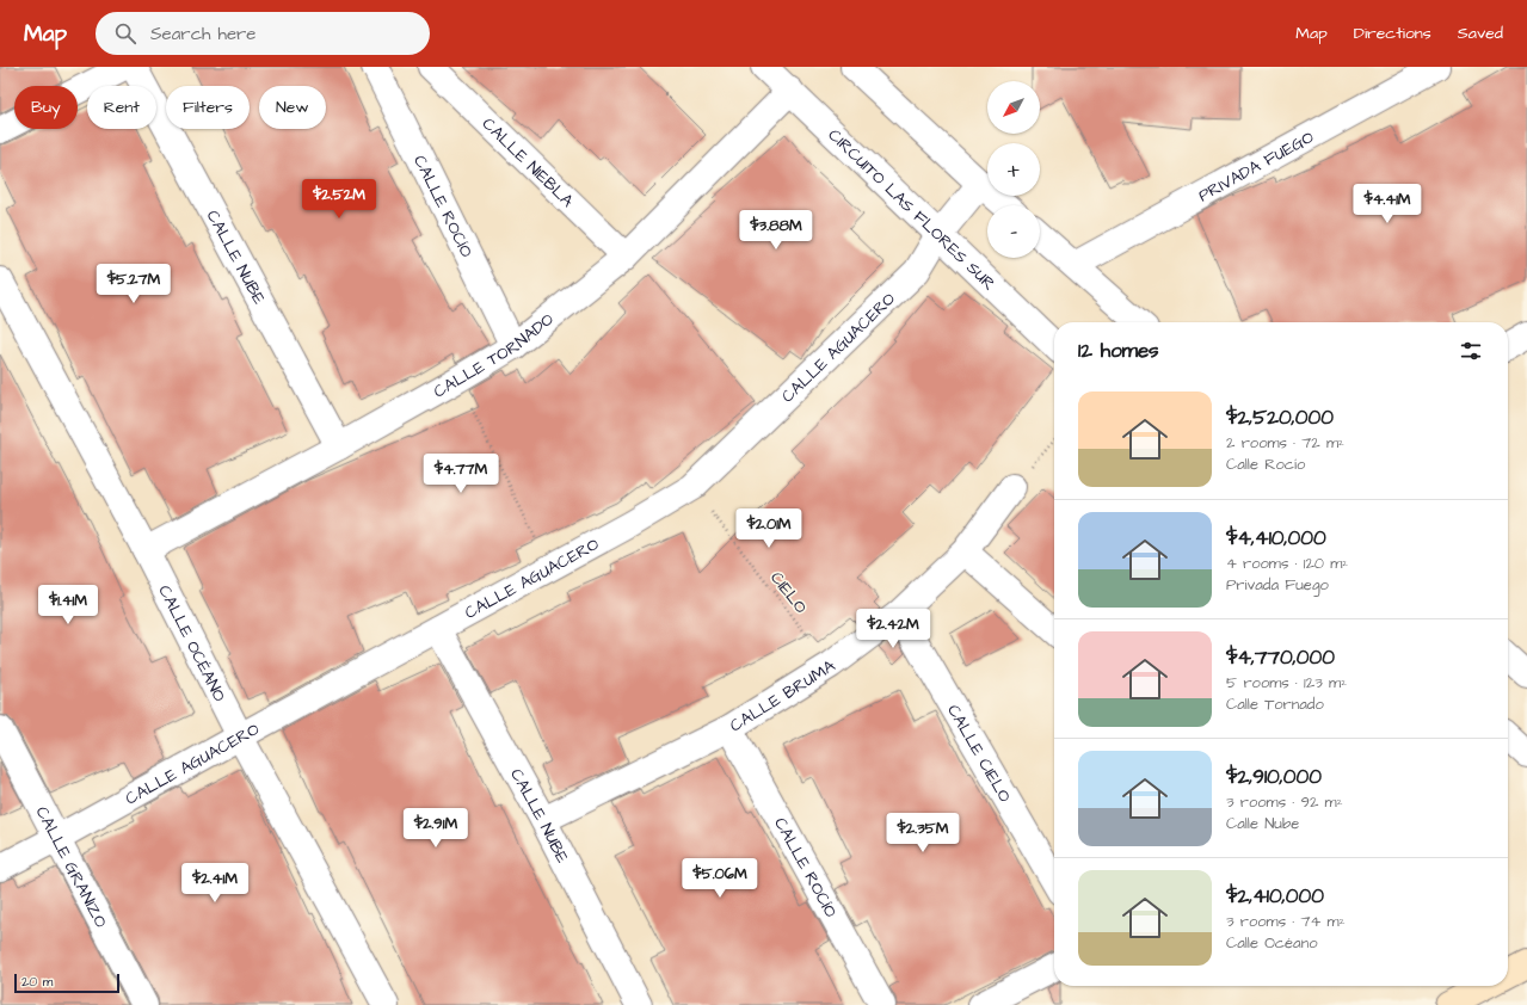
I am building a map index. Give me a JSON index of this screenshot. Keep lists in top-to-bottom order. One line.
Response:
{"streets":{"street":["CALLE NIEBLA","PRIVADA FUEGO","CALLE ROCÍO","CIRCUITO LAS FLORES SUR","CALLE NUBE","CALLE AGUACERO","CALLE TORNADO","CALLE OCÉANO","CALLE BRUMA","CALLE CIELO","CALLE GRANIZO"],"path":["CIELO"]},"crossings":[["CALLE NIEBLA","CALLE TORNADO"],["CALLE ROCÍO","CALLE TORNADO"],["CALLE ROCÍO","CALLE BRUMA"],["CIRCUITO LAS FLORES SUR","CALLE AGUACERO"],["CIRCUITO LAS FLORES SUR","CALLE TORNADO"],["CALLE NUBE","CALLE AGUACERO"],["CALLE NUBE","CALLE TORNADO"],["CALLE NUBE","CALLE BRUMA"],["CALLE AGUACERO","CIELO"],["CALLE AGUACERO","CALLE OCÉANO"],["CALLE AGUACERO","CALLE GRANIZO"],["CALLE TORNADO","CALLE OCÉANO"],["CIELO","CALLE BRUMA"],["CALLE BRUMA","CALLE CIELO"]],"scale_bar":"20 m","north":"bottom left","page":{"header":"Map","search":"Search here","nav":["Map","Directions","Saved"],"map_buttons":["+","−"],"chip":["Buy","Rent","Filters","New"],"price":["$2.52M","$4.41M","$3.88M","$5.27M","$4.77M","$2.01M","$1.41M","$2.42M","$2.91M","$2.35M","$5.06M","$2.41M"],"heading":"12 homes","list":[{"name":"$2,520,000","note":"2 rooms · 72 m² · Calle Rocío"},{"name":"$4,410,000","note":"4 rooms · 120 m² · Privada Fuego"},{"name":"$4,770,000","note":"5 rooms · 123 m² · Calle Tornado"},{"name":"$2,910,000","note":"3 rooms · 92 m² · Calle Nube"},{"name":"$2,410,000","note":"3 rooms · 74 m² · Calle Océano"}],"scale":"20 m"}}
